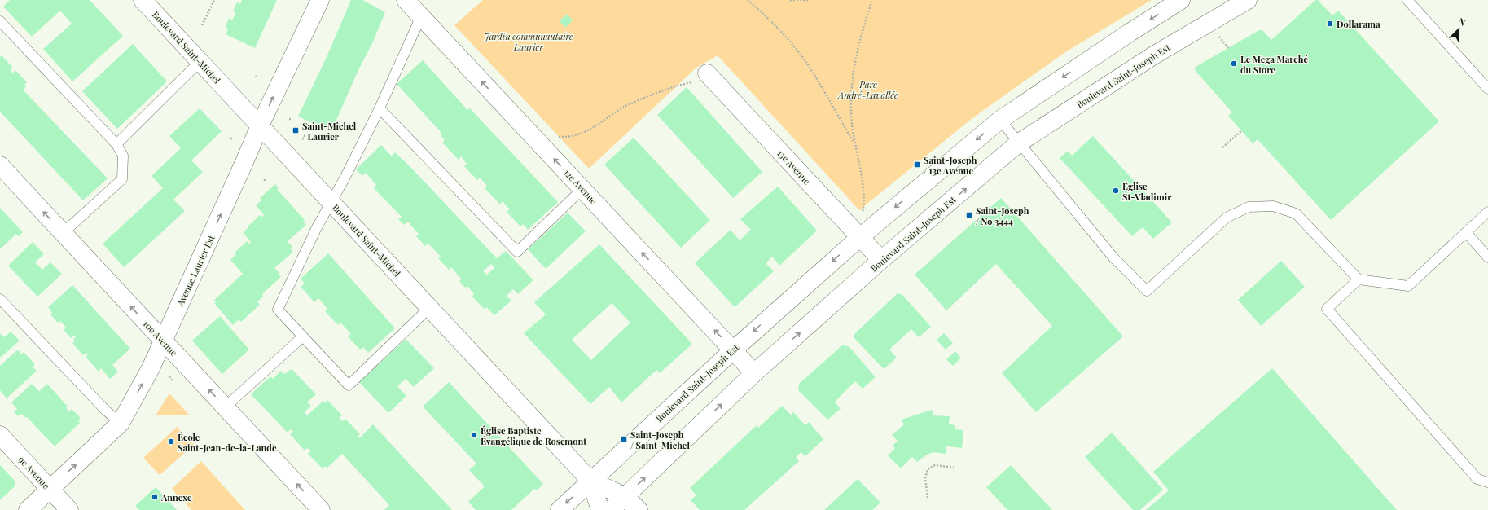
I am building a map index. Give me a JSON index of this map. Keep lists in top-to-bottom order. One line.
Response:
{"streets":{"main road":["Boulevard Saint-Michel","Boulevard Saint-Joseph Est","13e Avenue","12e Avenue","Avenue Laurier Est","10e Avenue","9e Avenue"]},"crossings":[["Boulevard Saint-Michel","Boulevard Saint-Joseph Est"],["Boulevard Saint-Michel","Avenue Laurier Est"],["Boulevard Saint-Joseph Est","13e Avenue"],["Boulevard Saint-Joseph Est","12e Avenue"],["Avenue Laurier Est","10e Avenue"],["Avenue Laurier Est","9e Avenue"]],"one_way":["12e Avenue","Avenue Laurier Est","10e Avenue"],"parks":["Jardin communautaire Laurier","Parc André-Lavallée"],"places":{"other":["Dollarama","Le Mega Marché du Store","Église St-Vladimir","Église Baptiste Évangélique de Rosemont","École Saint-Jean-de-la-Lande","Annexe"],"transit":["Saint-Michel / Laurier","Saint-Joseph / 13e Avenue","Saint-Joseph / No 3444","Saint-Joseph / Saint-Michel"]},"north":"top right"}
